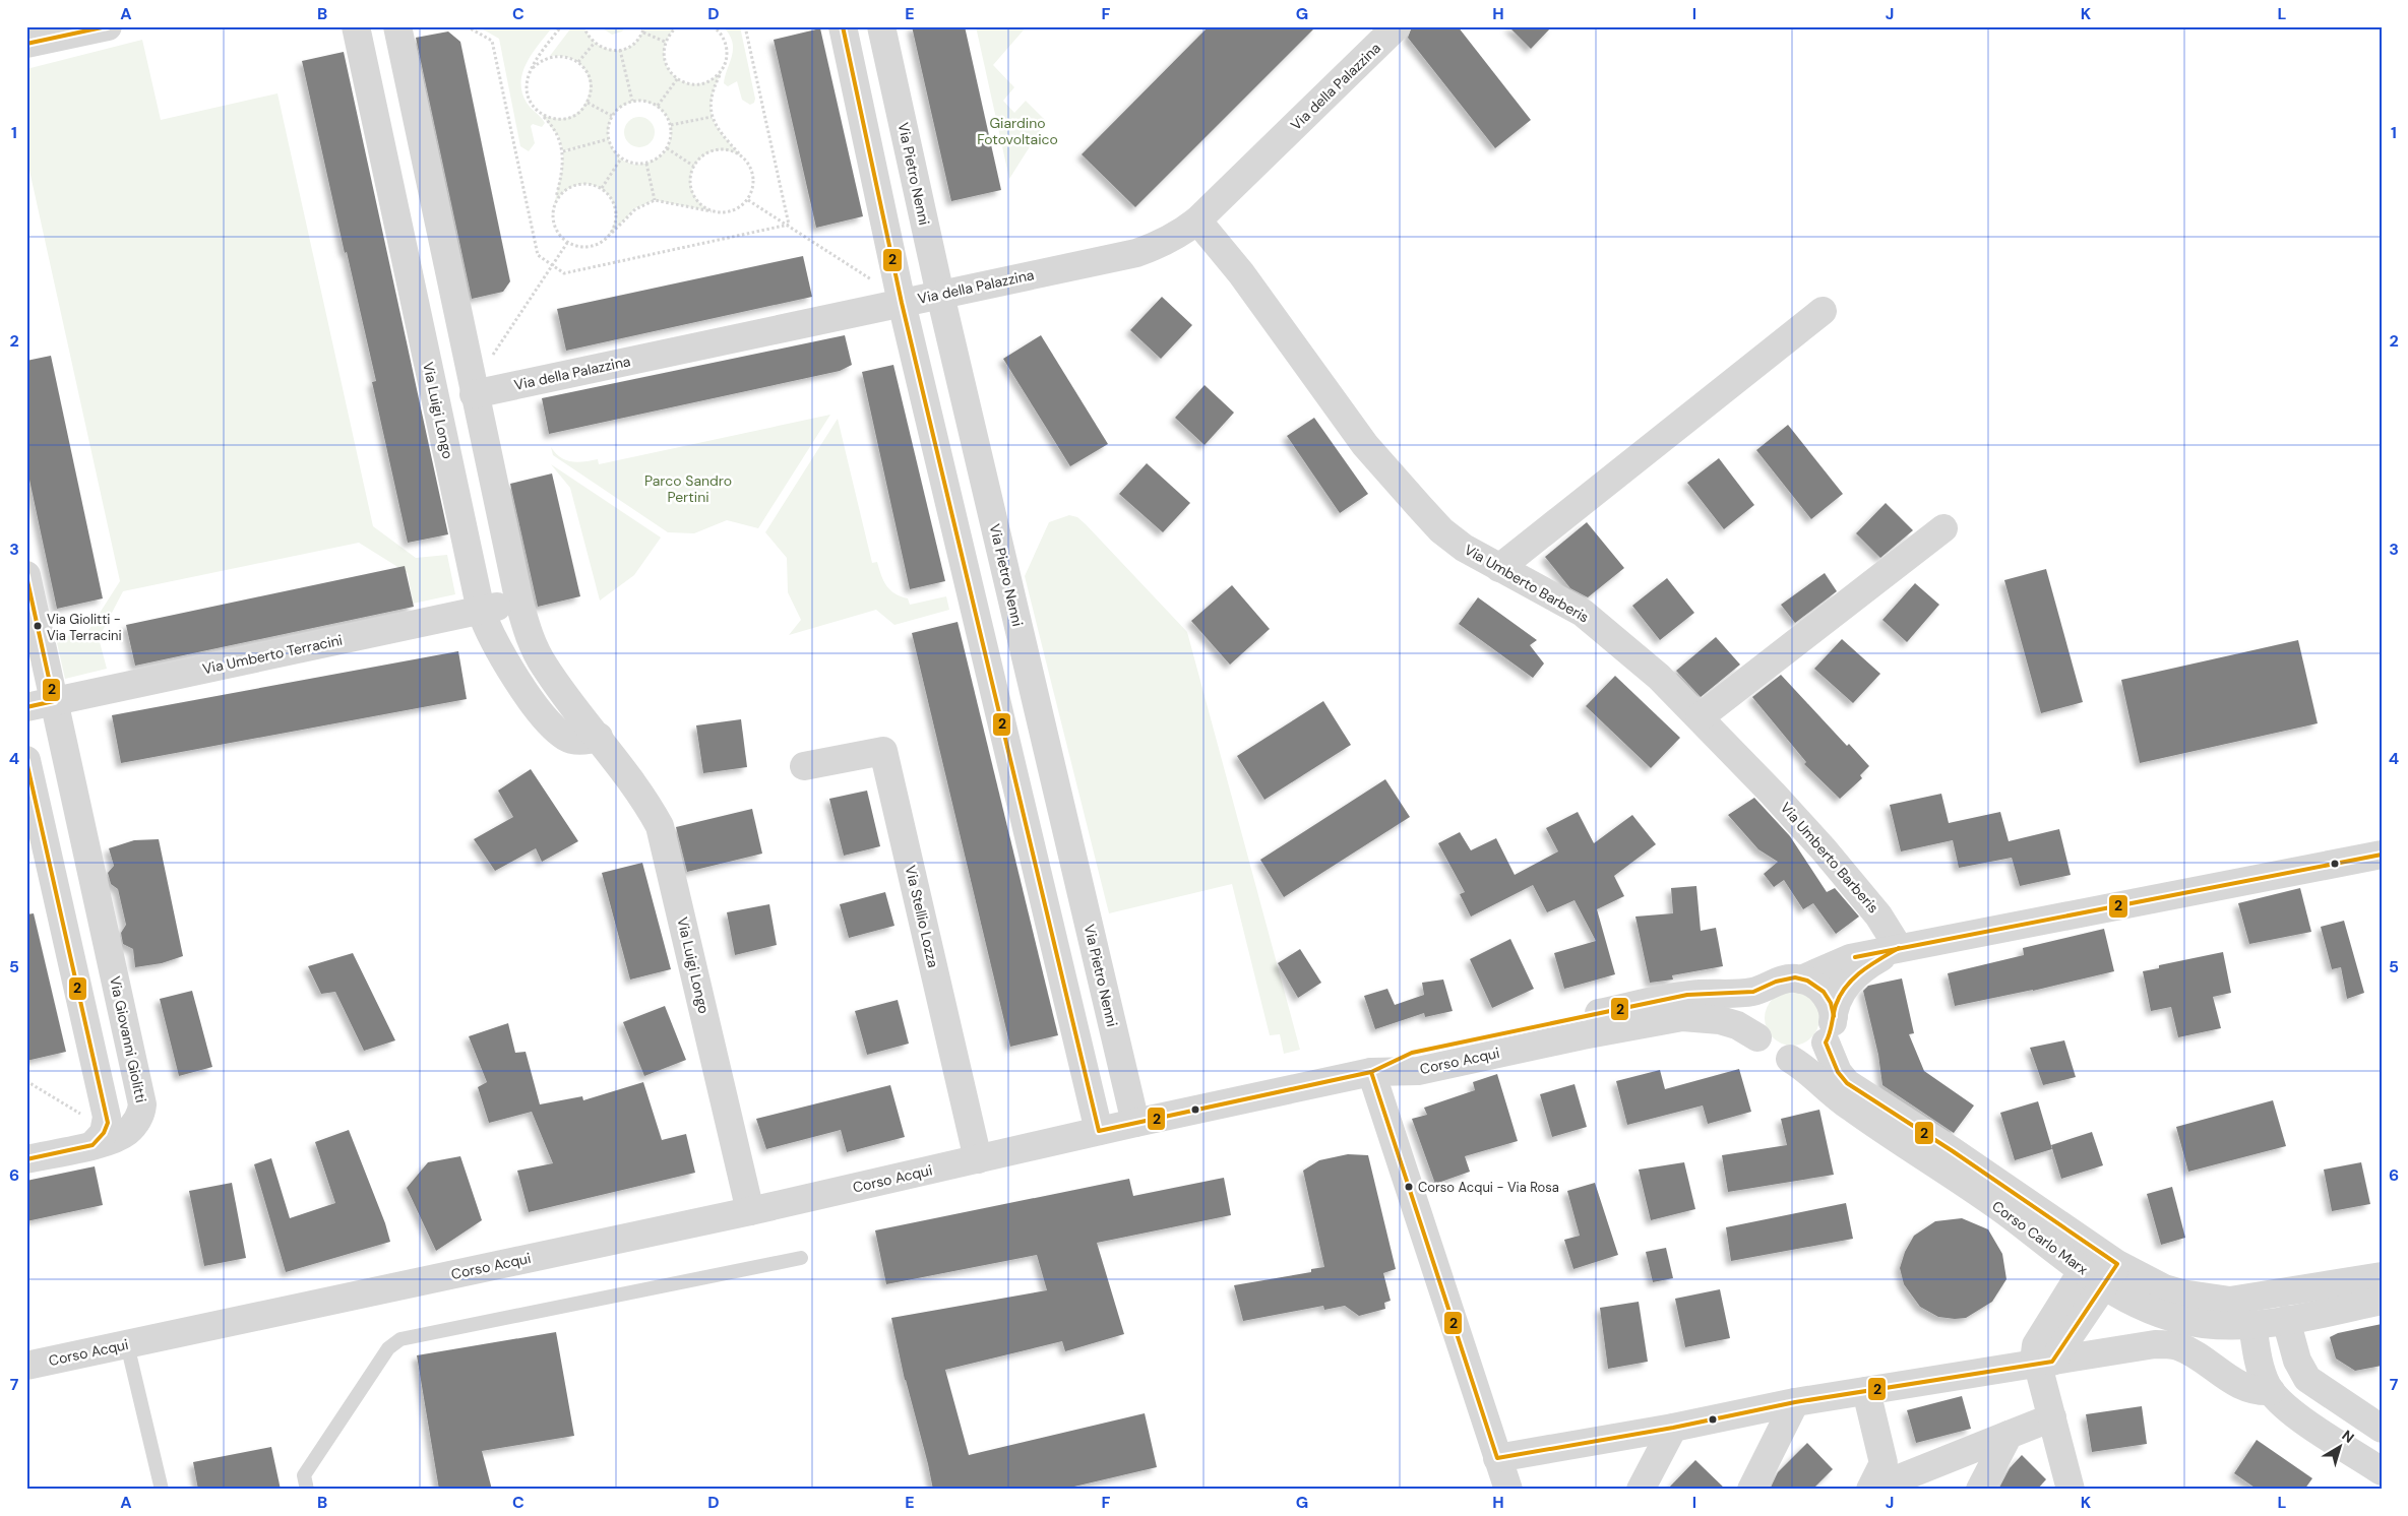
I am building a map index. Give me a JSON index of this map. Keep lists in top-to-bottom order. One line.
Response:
{"streets":{"street":["Via della Palazzina","Via Pietro Nenni","Via Luigi Longo","Via Umberto Barberis","Via Umberto Terracini","Via Stellio Lozza","Via Giovanni Giolitti","Corso Acqui","Corso Carlo Marx"]},"crossings":[["Via della Palazzina","Via Pietro Nenni"],["Via della Palazzina","Via Luigi Longo"],["Via della Palazzina","Via Umberto Barberis"],["Via Pietro Nenni","Corso Acqui"],["Via Luigi Longo","Via Umberto Terracini"],["Via Luigi Longo","Corso Acqui"],["Via Umberto Terracini","Via Giovanni Giolitti"],["Via Stellio Lozza","Corso Acqui"],["Corso Acqui","Corso Carlo Marx"]],"parks":["Giardino Fotovoltaico","Parco Sandro Pertini"],"places":["Via Giolitti - Via Terracini","Corso Acqui - Via Rosa"],"lines":["transit line 2"],"north":"top right","grid":{"columns":["A","B","C","D","E","F","G","H","I","J","K","L"],"rows":["1","2","3","4","5","6","7"]}}
